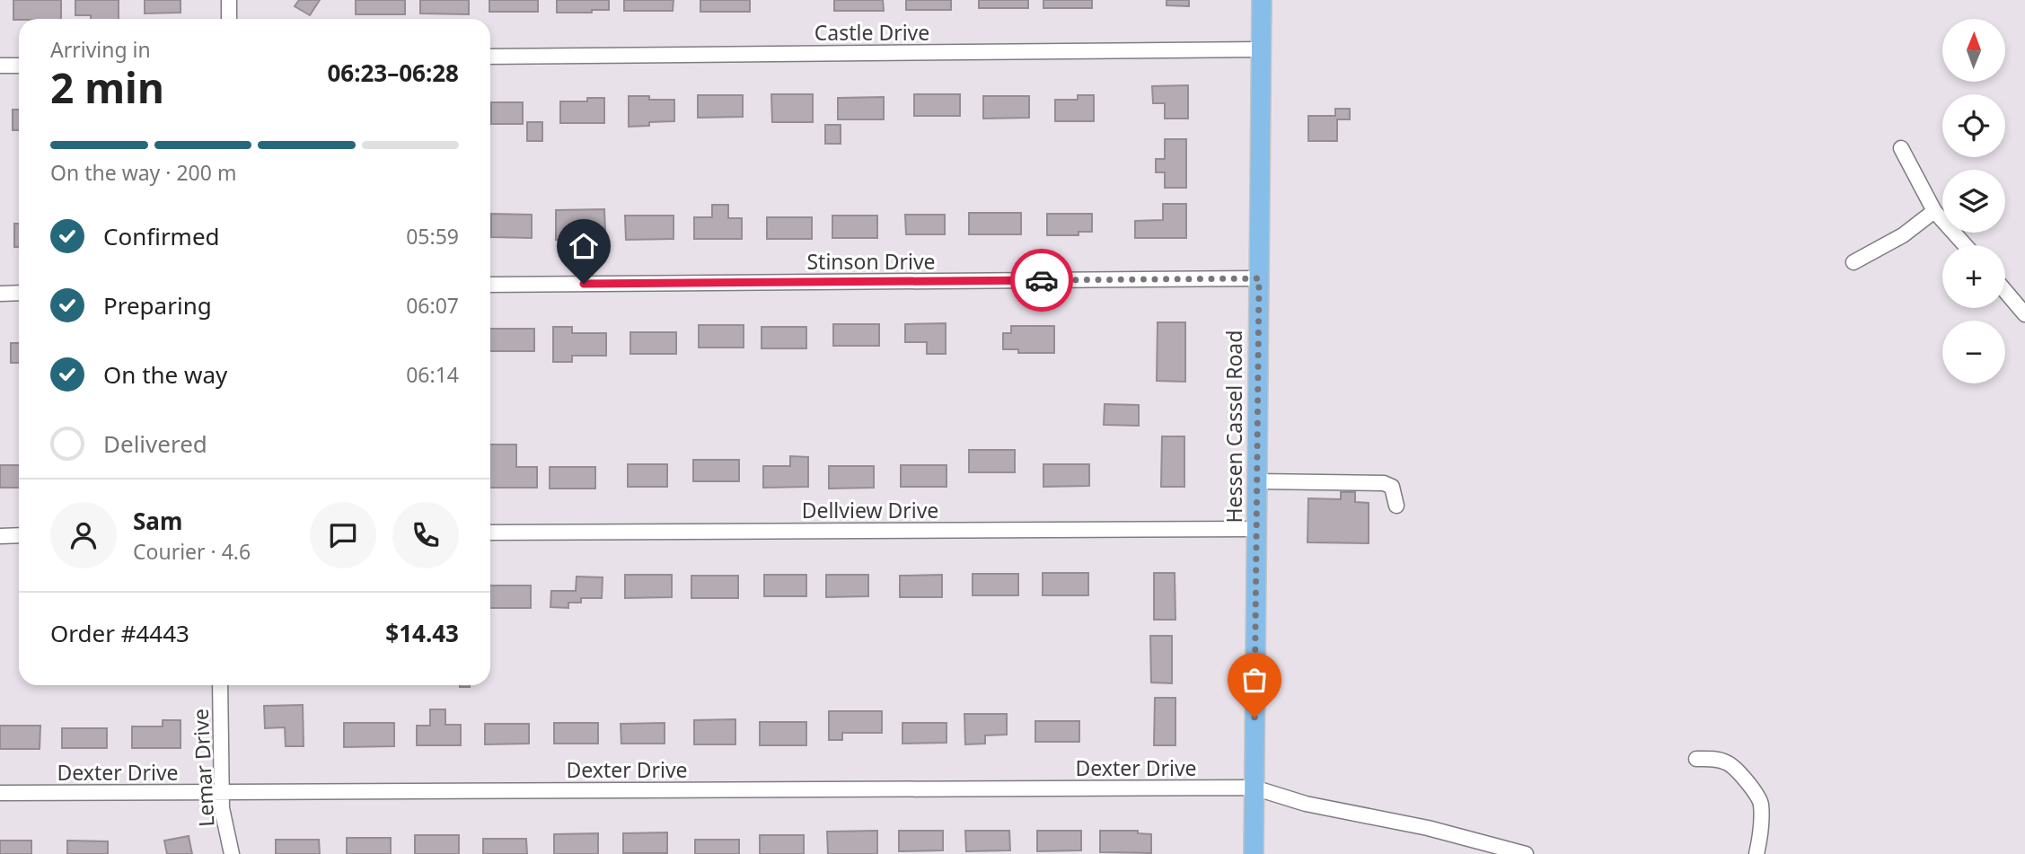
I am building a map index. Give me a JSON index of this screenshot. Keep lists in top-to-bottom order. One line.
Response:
{"streets":{"main road":["Hessen Cassel Road"],"street":["Castle Drive","Stinson Drive","Dellview Drive","Lemar Drive","Dexter Drive"]},"crossings":[["Castle Drive","Hessen Cassel Road"],["Stinson Drive","Hessen Cassel Road"],["Hessen Cassel Road","Dellview Drive"],["Hessen Cassel Road","Dexter Drive"],["Lemar Drive","Dexter Drive"]],"north":"top","page":{"map_buttons":["+","−"],"heading":["2 min","Arriving in","06:23–06:28"],"panel":["Sam","Courier · 4.6","Order #4443","$14.43"],"bar":"On the way · 200 m","list":[["Confirmed","05:59"],["Preparing","06:07"],["On the way","06:14"],"Delivered"]}}
